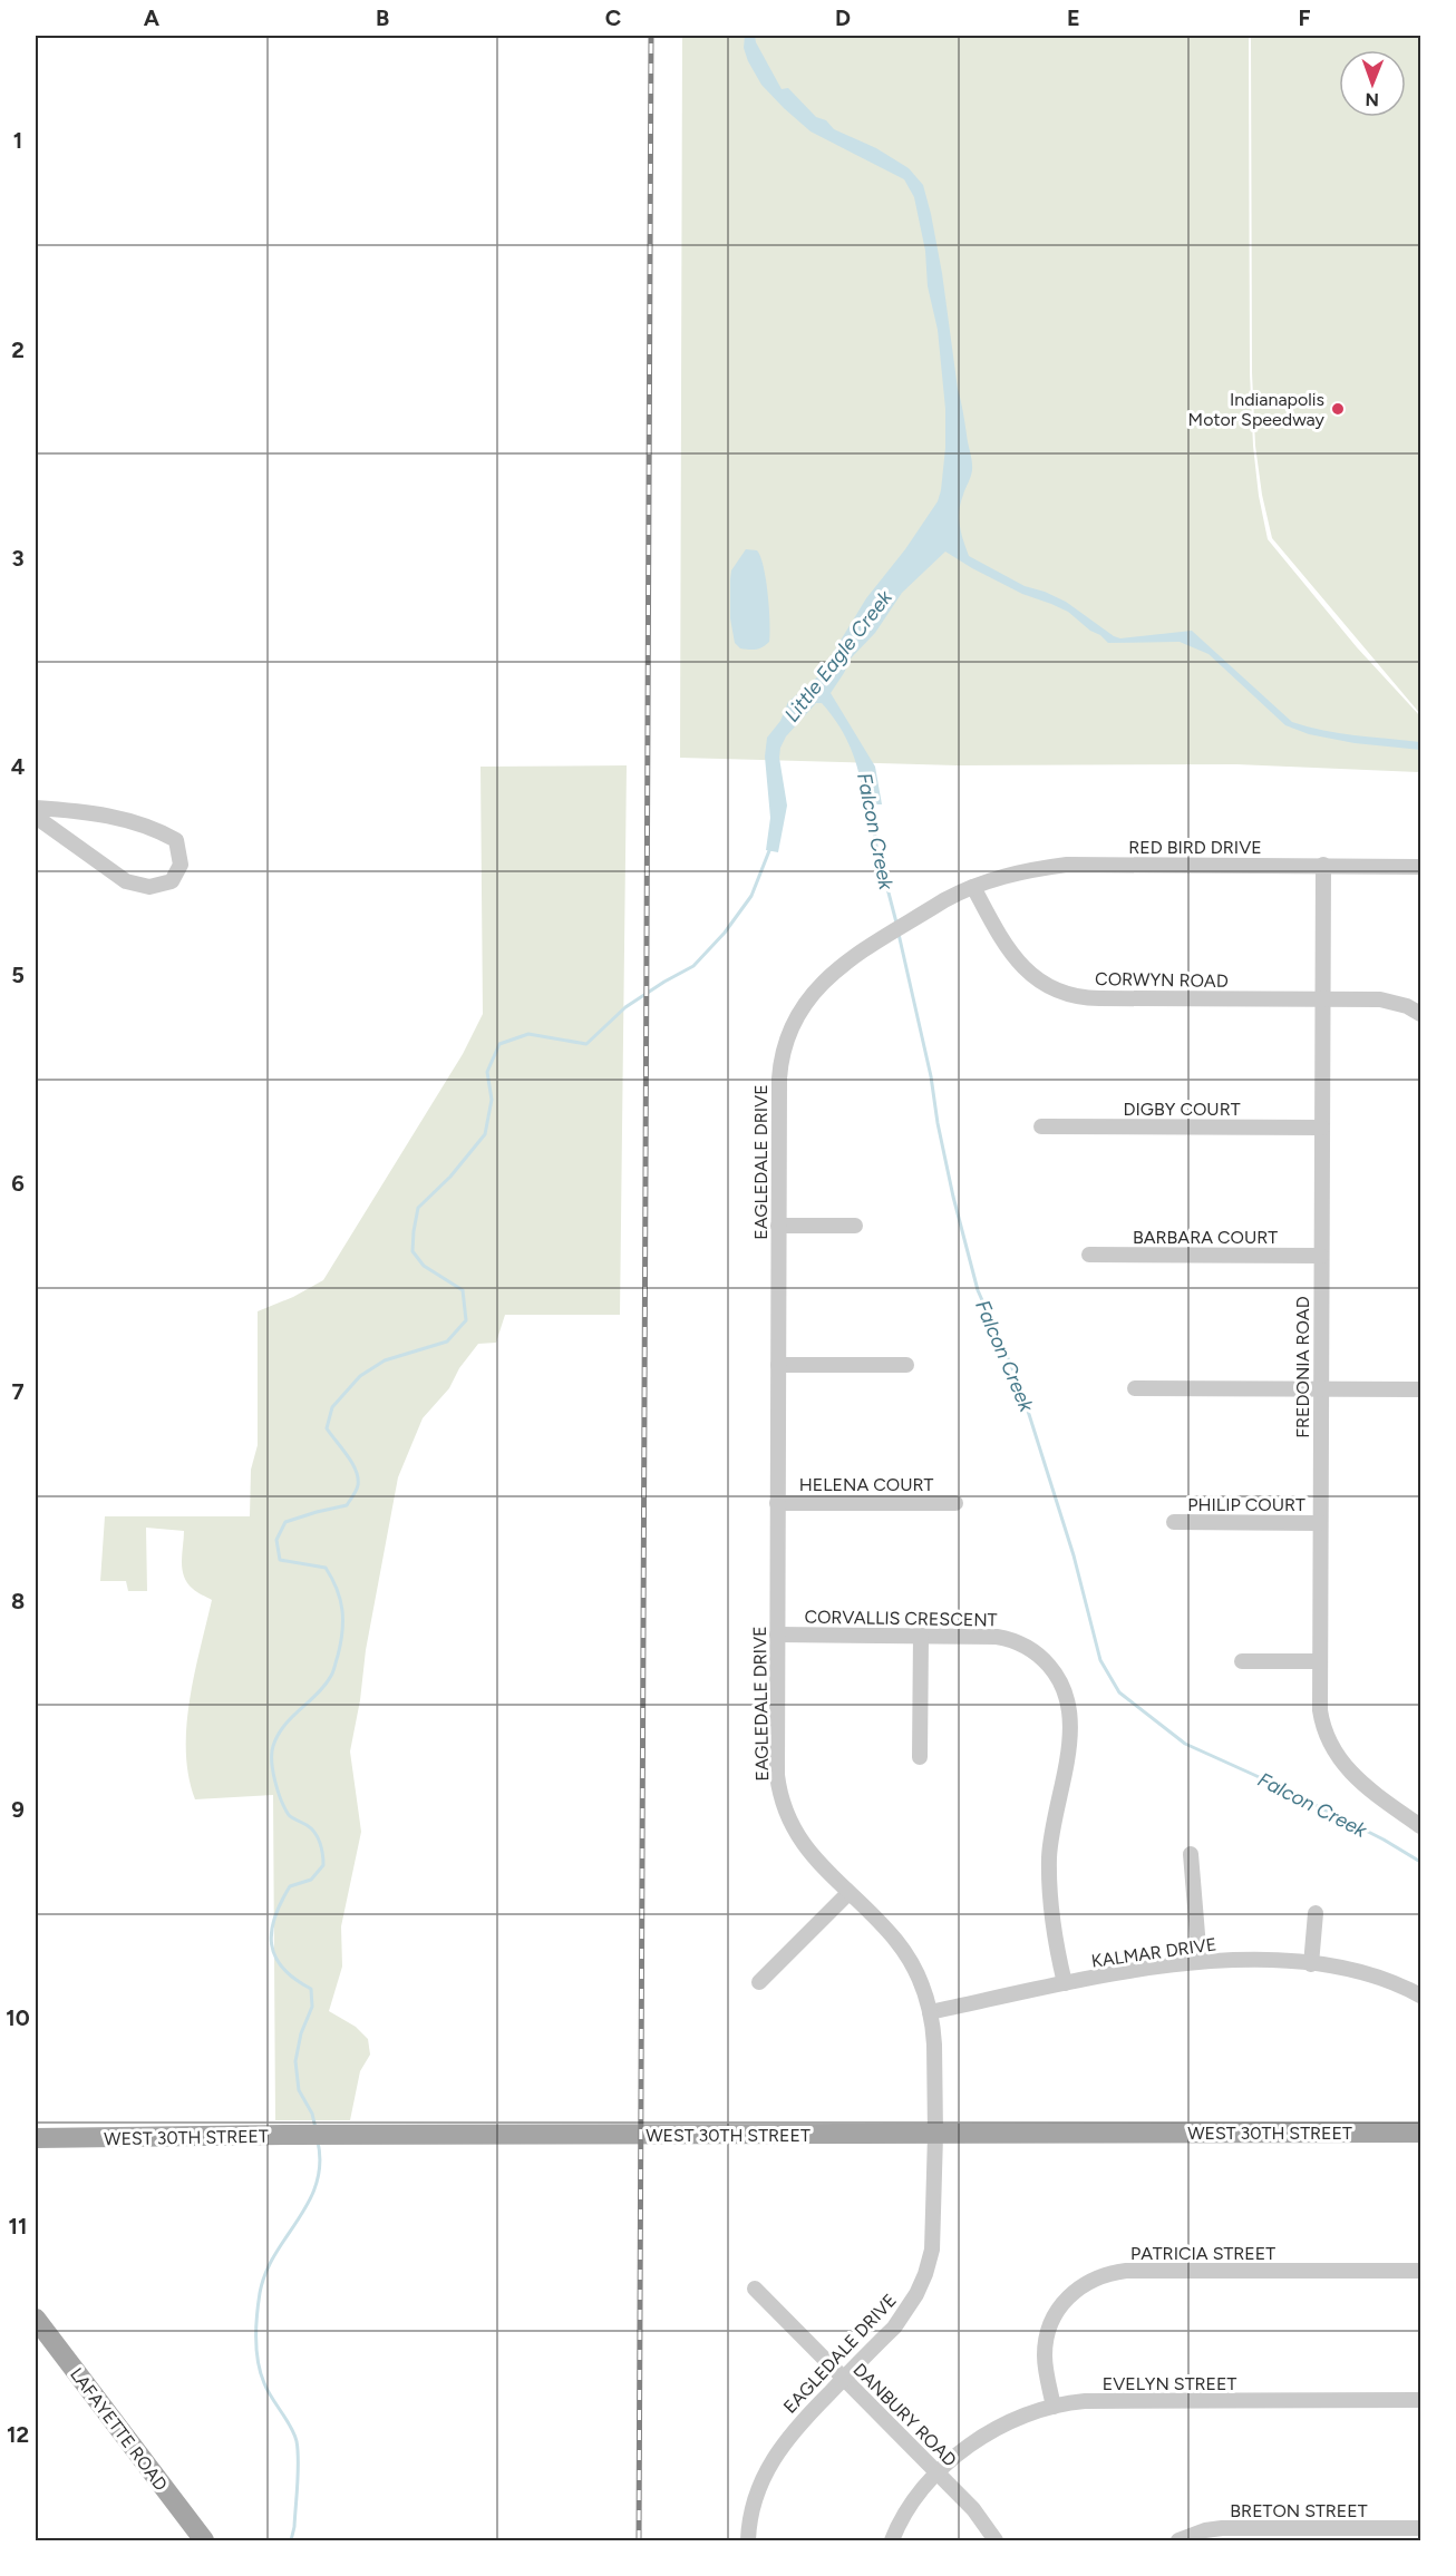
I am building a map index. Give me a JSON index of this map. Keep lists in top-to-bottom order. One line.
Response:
{"streets":{"main road":["WEST 30TH STREET","LAFAYETTE ROAD"],"street":["RED BIRD DRIVE","CORWYN ROAD","DIGBY COURT","EAGLEDALE DRIVE","BARBARA COURT","FREDONIA ROAD","HELENA COURT","PHILIP COURT","CORVALLIS CRESCENT","KALMAR DRIVE","PATRICIA STREET","EVELYN STREET","DANBURY ROAD","BRETON STREET"]},"crossings":[["RED BIRD DRIVE","CORWYN ROAD"],["RED BIRD DRIVE","EAGLEDALE DRIVE"],["RED BIRD DRIVE","FREDONIA ROAD"],["CORWYN ROAD","EAGLEDALE DRIVE"],["CORWYN ROAD","FREDONIA ROAD"],["DIGBY COURT","FREDONIA ROAD"],["EAGLEDALE DRIVE","HELENA COURT"],["EAGLEDALE DRIVE","CORVALLIS CRESCENT"],["EAGLEDALE DRIVE","KALMAR DRIVE"],["EAGLEDALE DRIVE","WEST 30TH STREET"],["EAGLEDALE DRIVE","DANBURY ROAD"],["BARBARA COURT","FREDONIA ROAD"],["FREDONIA ROAD","PHILIP COURT"],["CORVALLIS CRESCENT","KALMAR DRIVE"],["PATRICIA STREET","EVELYN STREET"],["EVELYN STREET","DANBURY ROAD"]],"water":["Little Eagle Creek","Falcon Creek"],"places":["Indianapolis Motor Speedway"],"north":"bottom","grid":{"columns":["A","B","C","D","E","F"],"rows":["1","2","3","4","5","6","7","8","9","10","11","12"]}}
